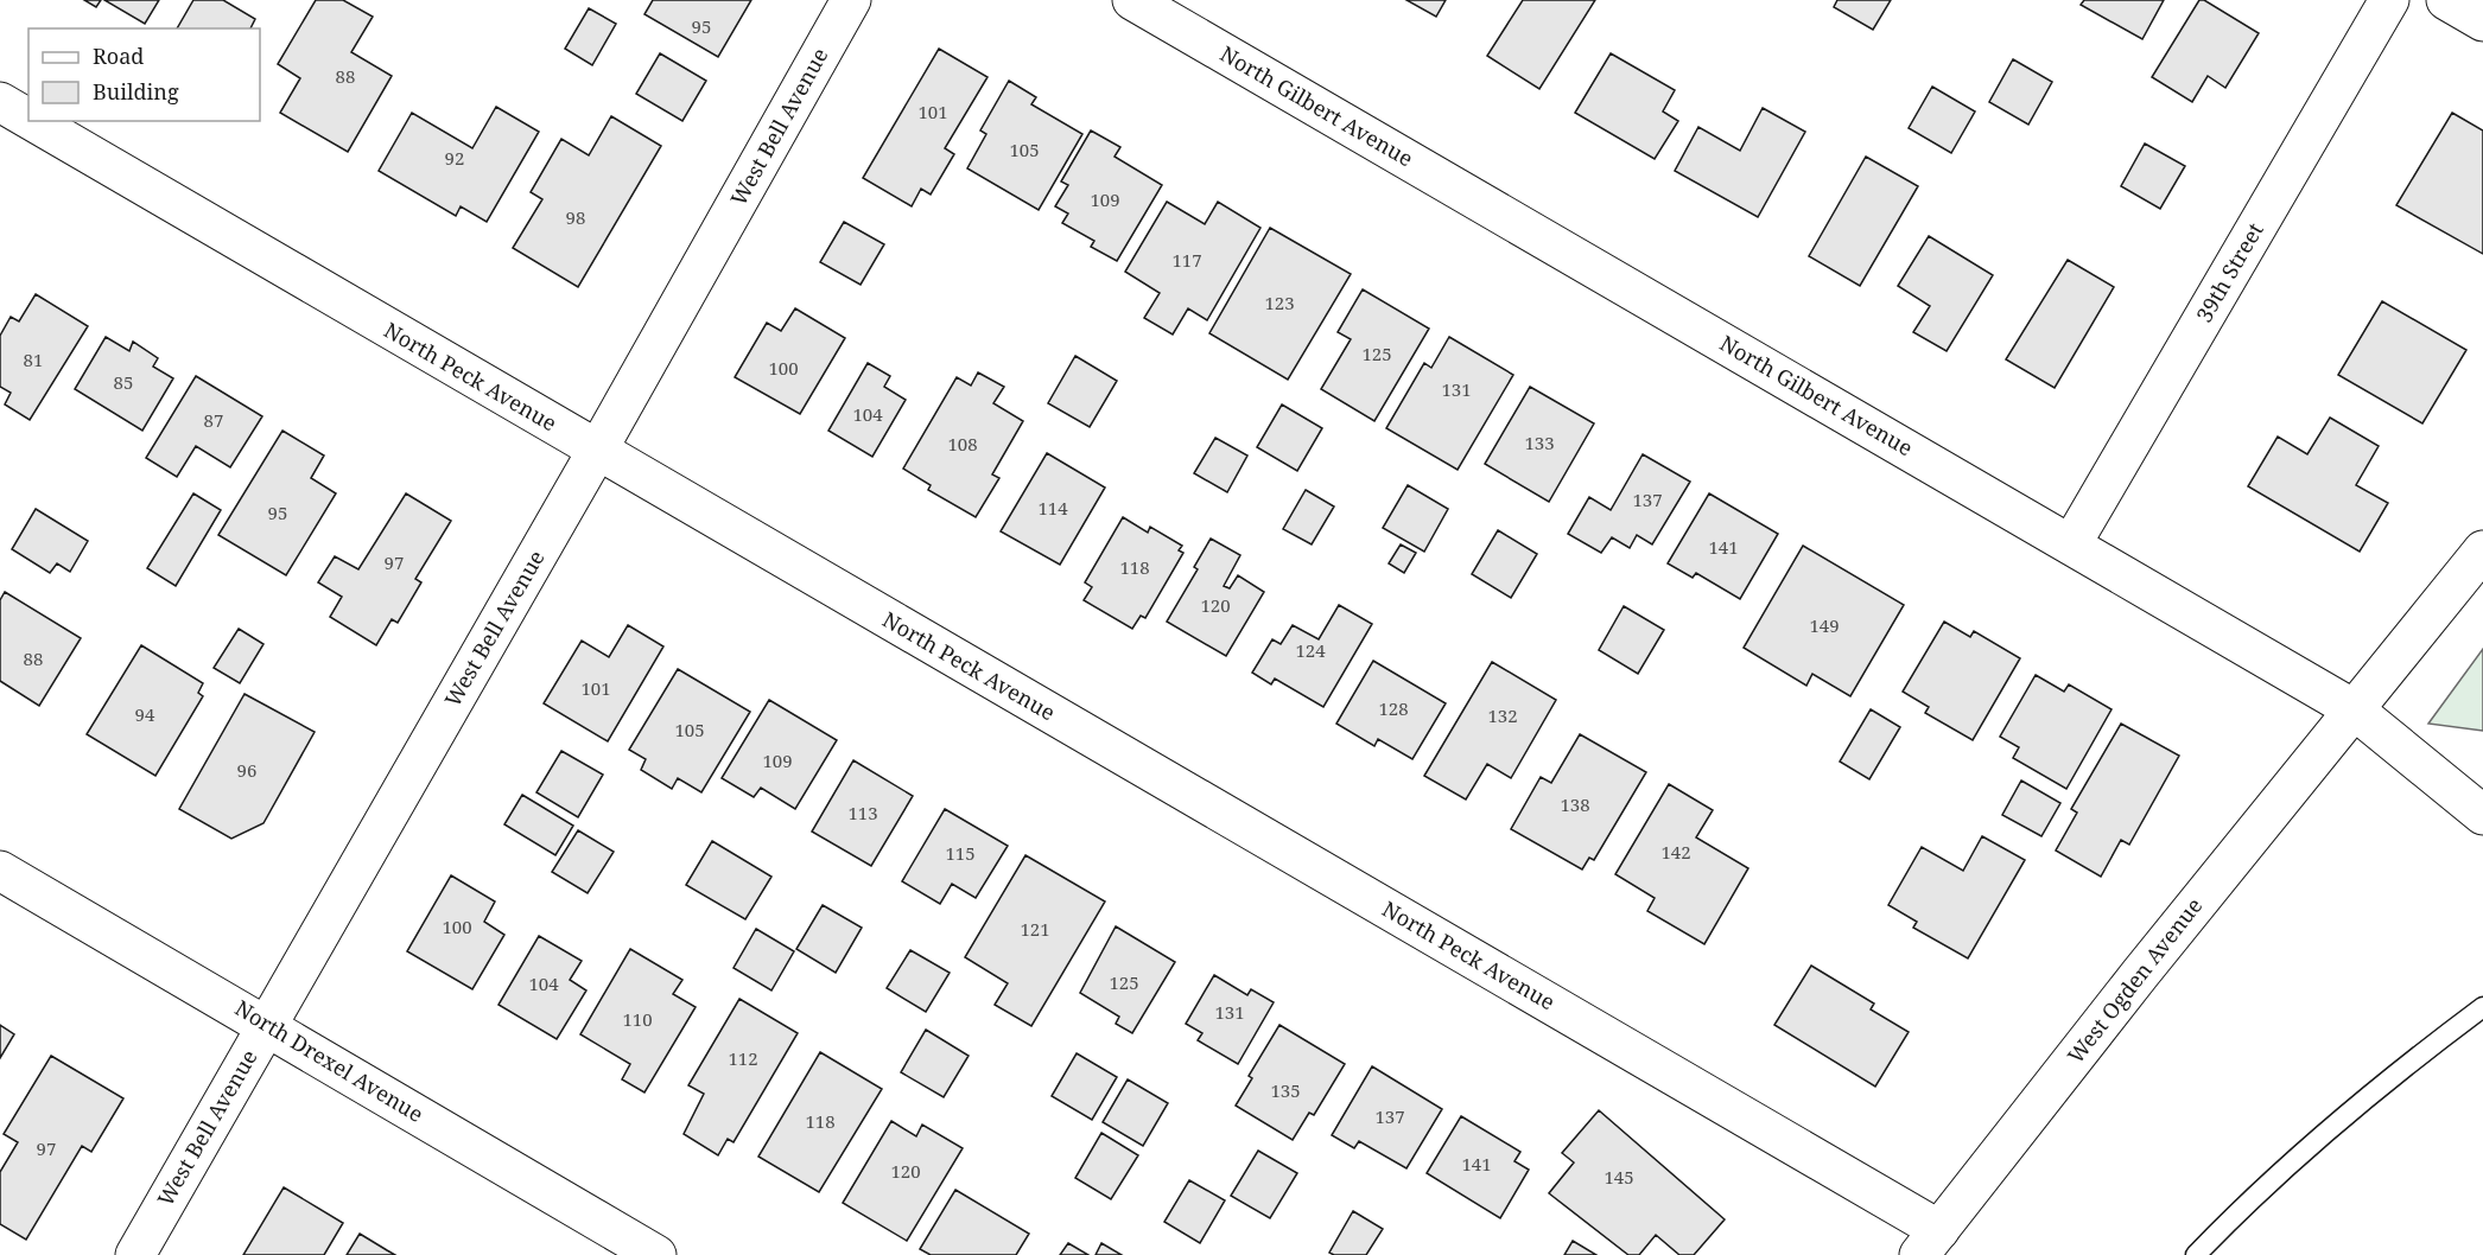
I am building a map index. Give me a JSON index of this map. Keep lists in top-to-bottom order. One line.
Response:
{"streets":{"street":["North Gilbert Avenue","West Bell Avenue","39th Street","North Peck Avenue","West Ogden Avenue","North Drexel Avenue"]},"crossings":[["North Gilbert Avenue","39th Street"],["North Gilbert Avenue","West Ogden Avenue"],["West Bell Avenue","North Peck Avenue"],["West Bell Avenue","North Drexel Avenue"],["North Peck Avenue","West Ogden Avenue"]],"house_numbers":["95","88","101","105","92","109","98","117","123","125","81","100","85","131","104","87","133","108","137","114","95","141","97","118","120","149","124","88","101","128","94","132","105","109","96","138","113","142","115","100","121","125","104","131","110","112","135","137","118","97","141","120","145"],"legend":["Road","Building"]}
